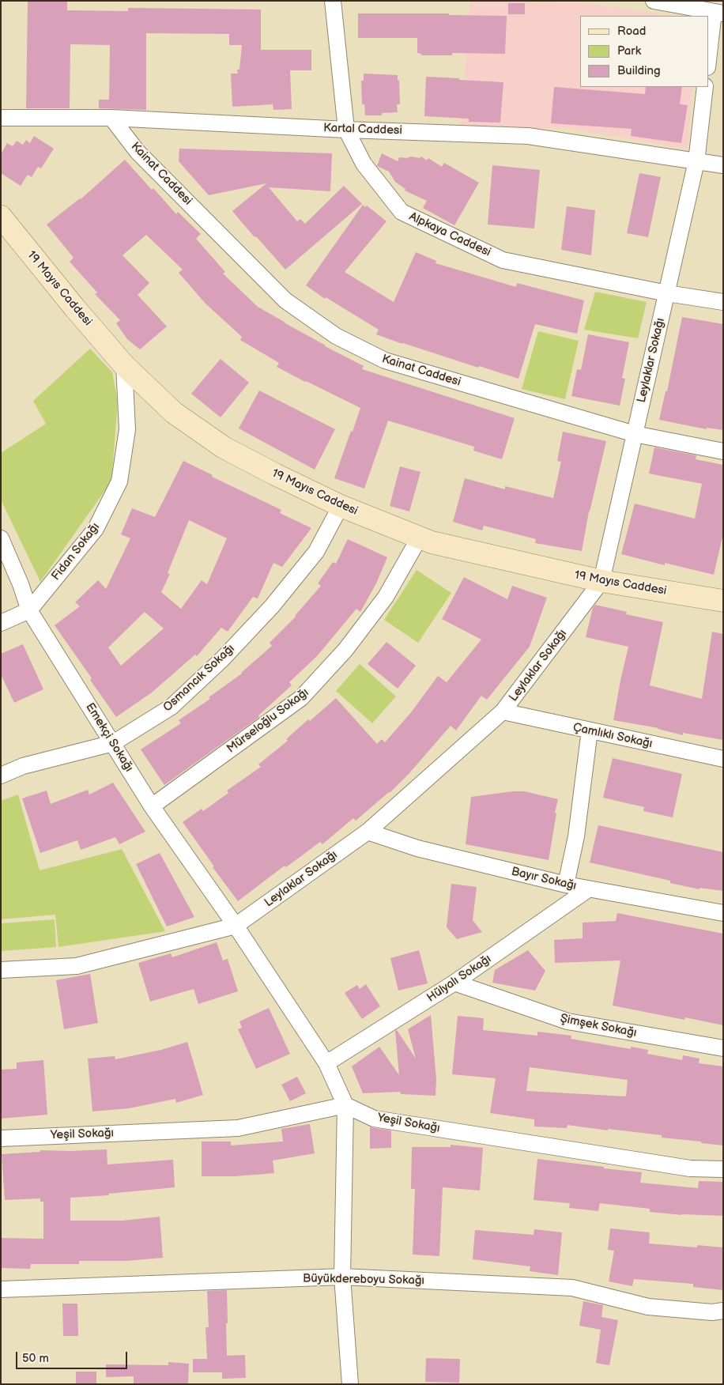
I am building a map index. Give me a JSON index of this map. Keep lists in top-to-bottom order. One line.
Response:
{"streets":{"street":["Kartal Caddesi","Kainat Caddesi","Alpkaya Caddesi","19 Mayıs Caddesi","Leylaklar Sokağı","Fidan Sokağı","Osmancık Sokağı","Mürseloğlu Sokağı","Çamlıklı Sokağı","Emekçi Sokağı","Bayır Sokağı","Hülyalı Sokağı","Şimşek Sokağı","Yeşil Sokağı","Büyükdereboyu Sokağı"]},"crossings":[["Kartal Caddesi","Kainat Caddesi"],["Kartal Caddesi","Alpkaya Caddesi"],["Kartal Caddesi","Leylaklar Sokağı"],["Kainat Caddesi","Leylaklar Sokağı"],["Alpkaya Caddesi","Leylaklar Sokağı"],["19 Mayıs Caddesi","Leylaklar Sokağı"],["19 Mayıs Caddesi","Fidan Sokağı"],["19 Mayıs Caddesi","Osmancık Sokağı"],["19 Mayıs Caddesi","Mürseloğlu Sokağı"],["Leylaklar Sokağı","Çamlıklı Sokağı"],["Leylaklar Sokağı","Emekçi Sokağı"],["Leylaklar Sokağı","Bayır Sokağı"],["Fidan Sokağı","Emekçi Sokağı"],["Osmancık Sokağı","Emekçi Sokağı"],["Mürseloğlu Sokağı","Emekçi Sokağı"],["Bayır Sokağı","Hülyalı Sokağı"],["Hülyalı Sokağı","Şimşek Sokağı"]],"legend":["Road","Park","Building"],"scale_bar":"50 m"}
